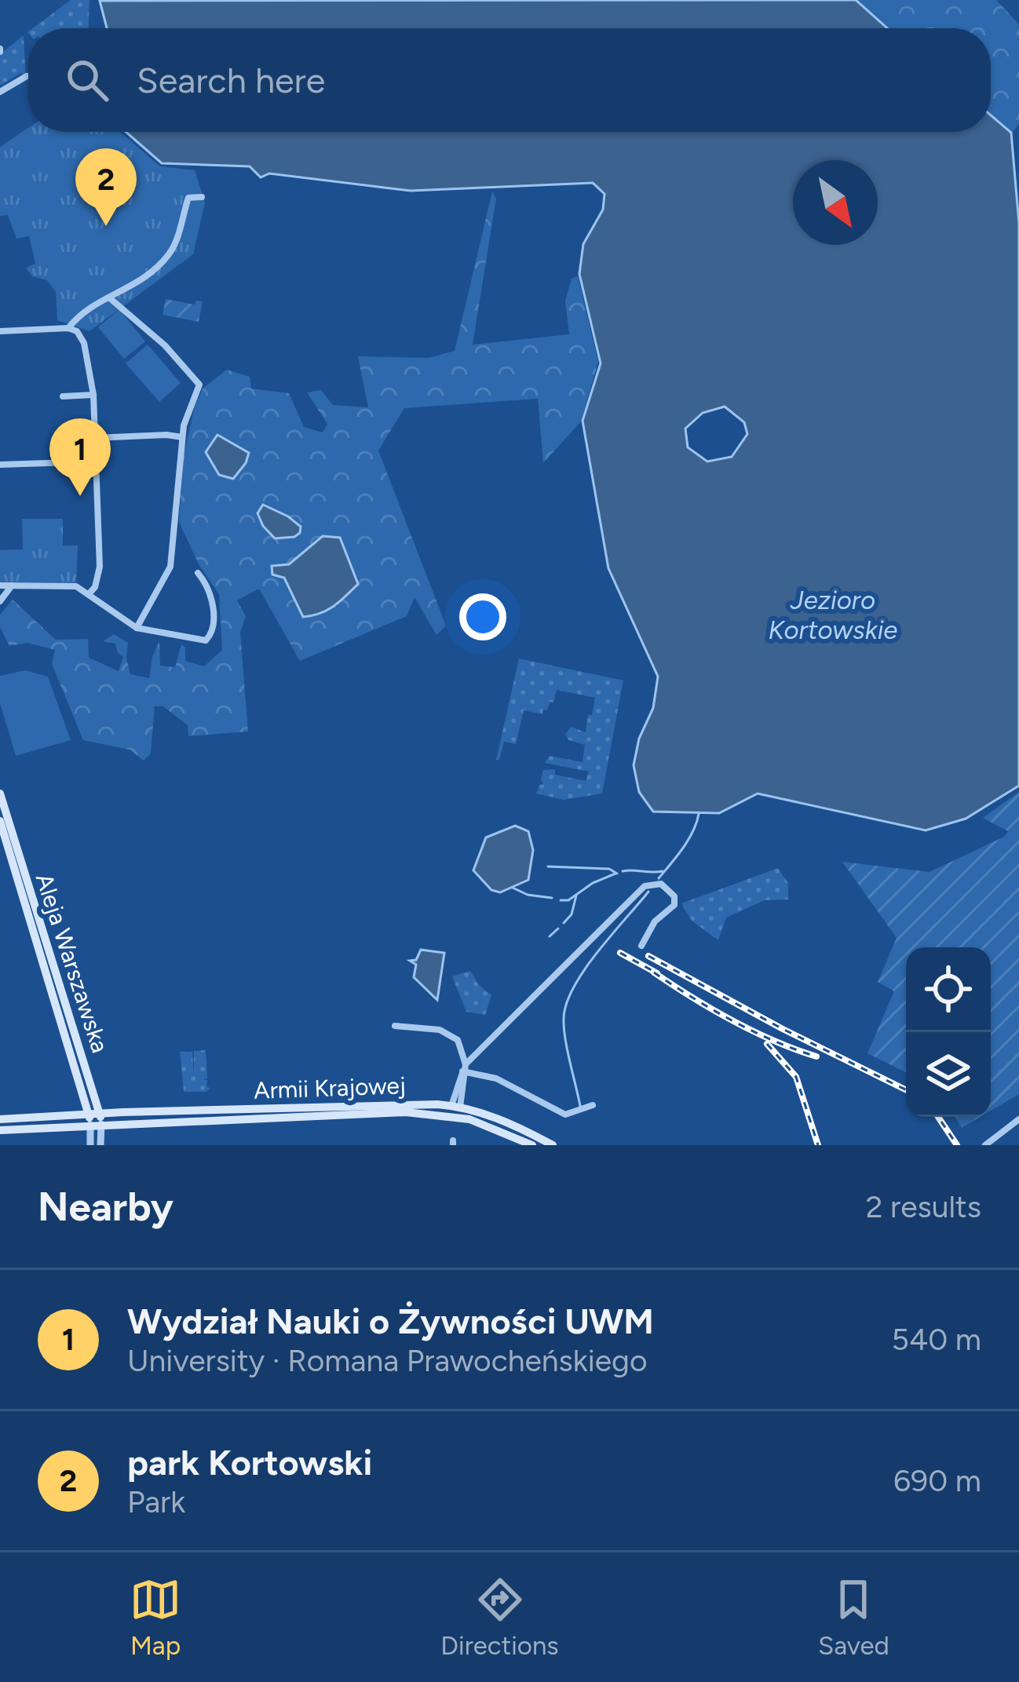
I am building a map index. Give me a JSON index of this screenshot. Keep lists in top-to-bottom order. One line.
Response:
{"streets":{"main road":["Aleja Warszawska","Armii Krajowej"]},"crossings":[["Aleja Warszawska","Armii Krajowej"]],"water":["Jezioro Kortowskie"],"north":"bottom right","page":{"search":"Search here","pins":["2","1"],"heading":["Nearby","2 results"],"list":[{"mark":"1","name":"Wydział Nauki o Żywności UWM","note":"University · Romana Prawocheńskiego","value":"540 m"},{"mark":"2","name":"park Kortowski","note":"Park","value":"690 m"}],"nav":["Map","Directions","Saved"]}}
